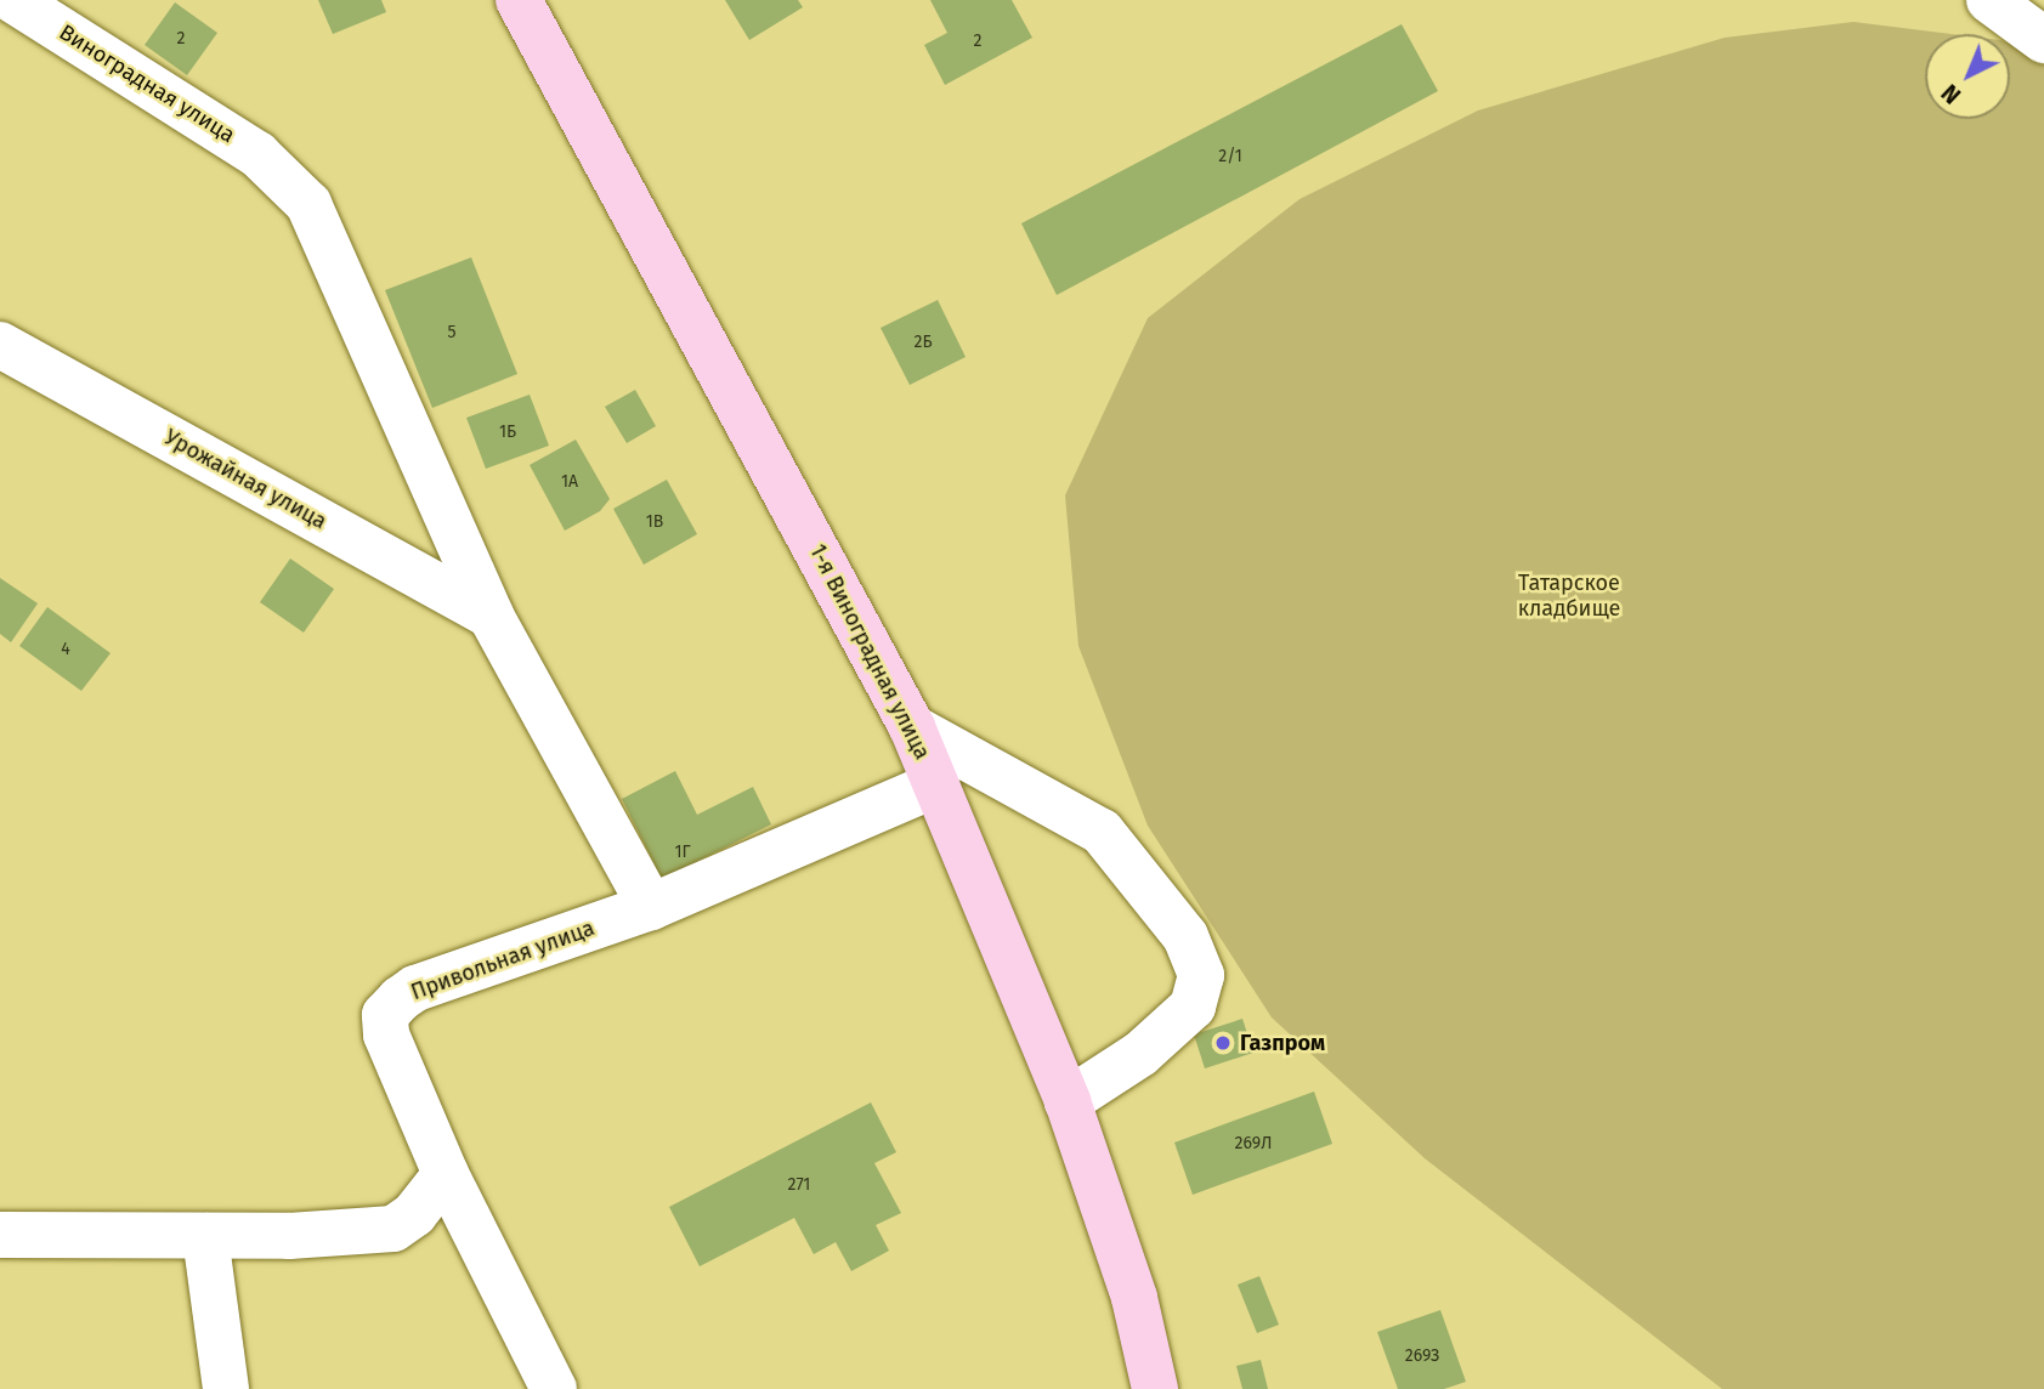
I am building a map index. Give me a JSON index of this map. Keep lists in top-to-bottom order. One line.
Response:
{"streets":{"main road":["1-я Виноградная улица"],"street":["Виноградная улица","Урожайная улица","Привольная улица"]},"crossings":[["Виноградная улица","Урожайная улица"],["Виноградная улица","Привольная улица"],["1-я Виноградная улица","Привольная улица"]],"parks":["Татарское кладбище"],"places":["Газпром"],"house_numbers":["2","2","2/1","5","2Б","1Б","1А","1В","4","1Г","269Л","271","269З"],"north":"bottom left"}
